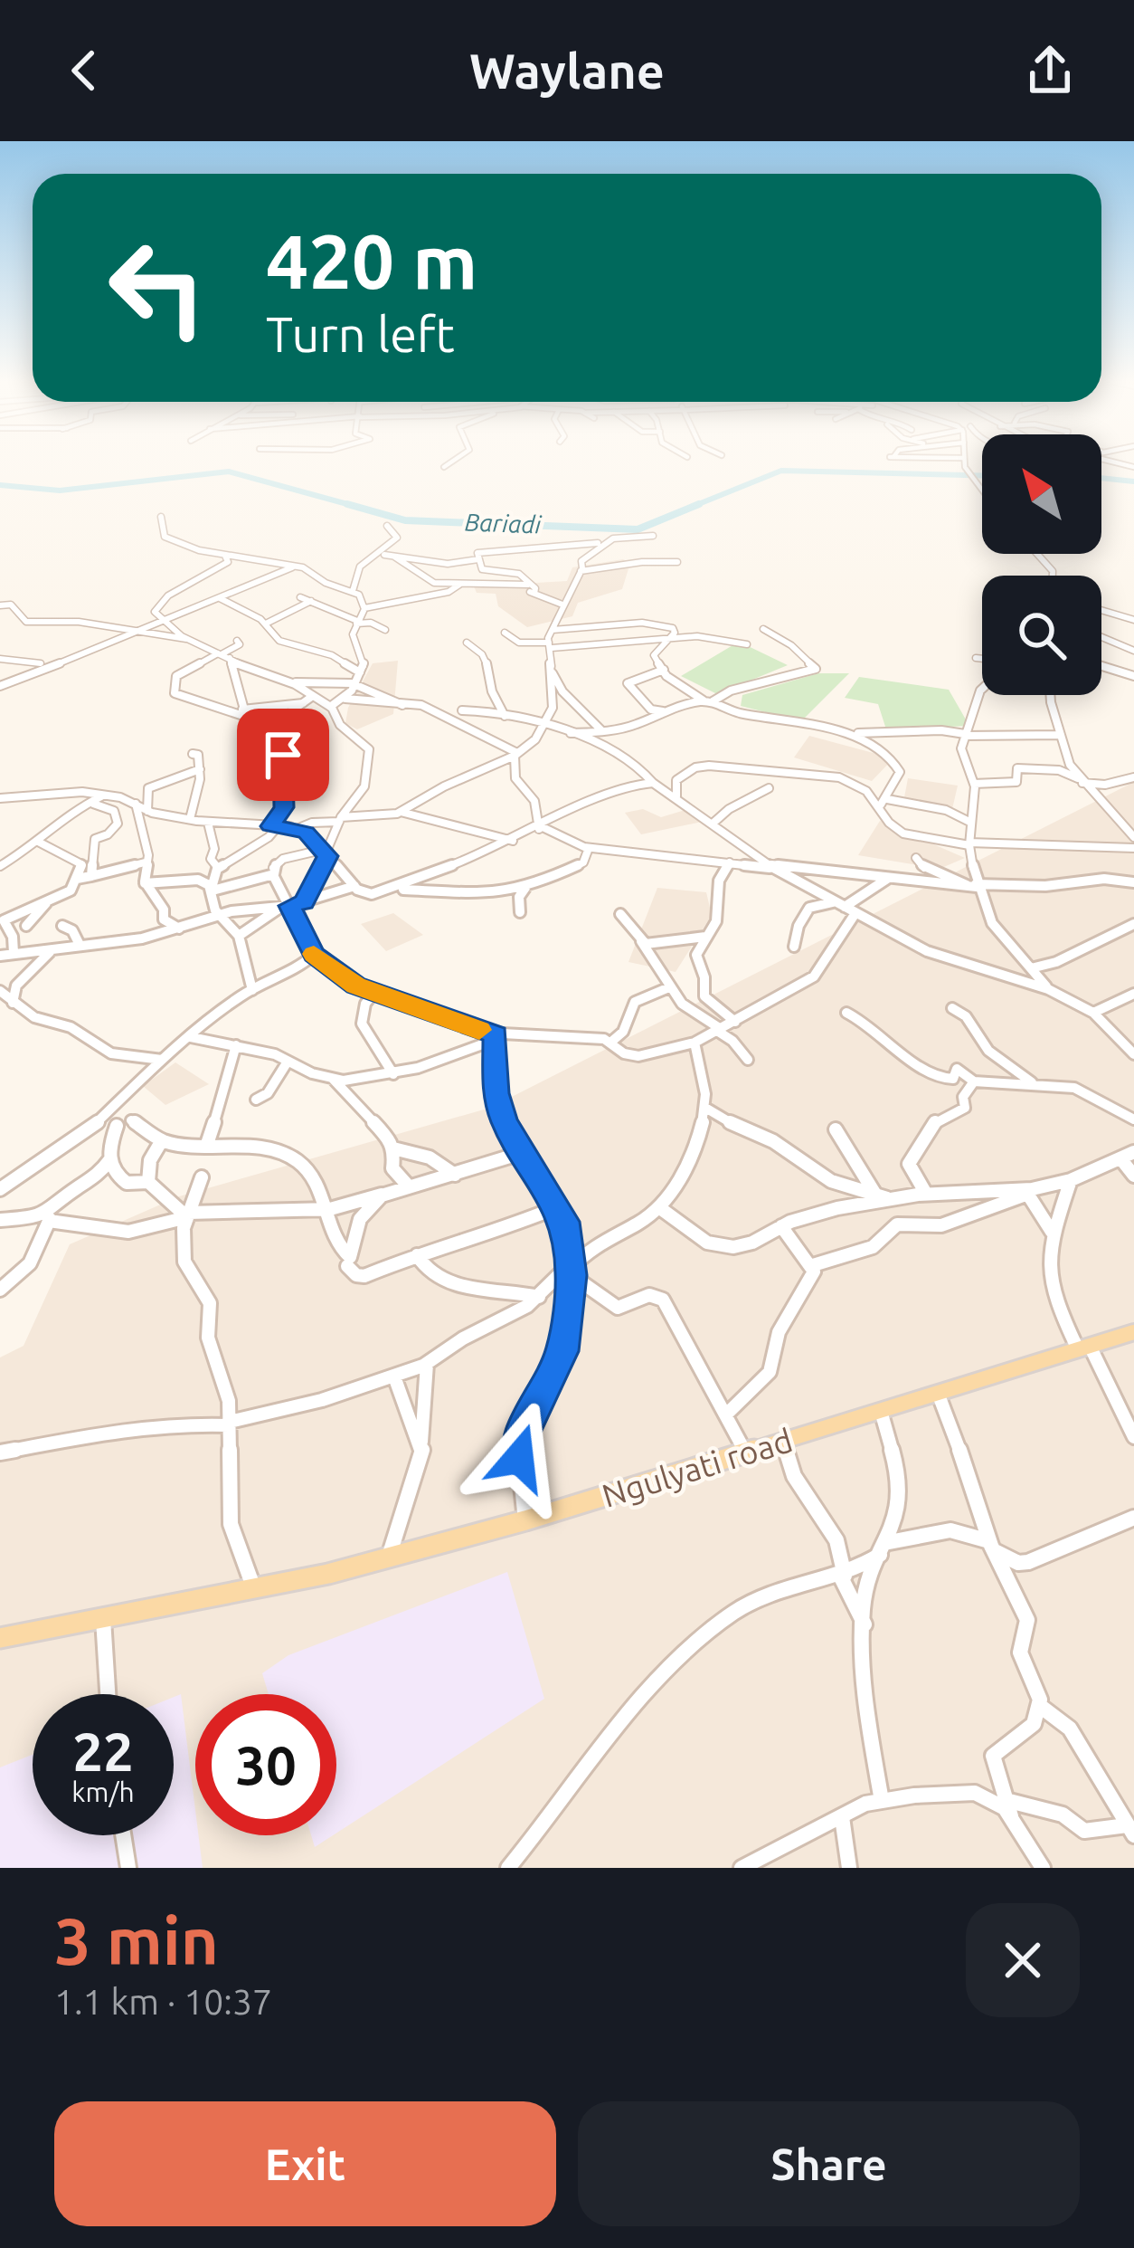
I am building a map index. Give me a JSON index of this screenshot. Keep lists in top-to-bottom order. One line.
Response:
{"streets":{"main road":["Ngulyati road"]},"water":["Bariadi"],"north":"top left","page":{"header":"Waylane","turn":["420 m","Turn left"],"speed":"22 km/h","limit":"30","heading":["3 min","1.1 km · 10:37"],"buttons":["Exit","Share"]}}
